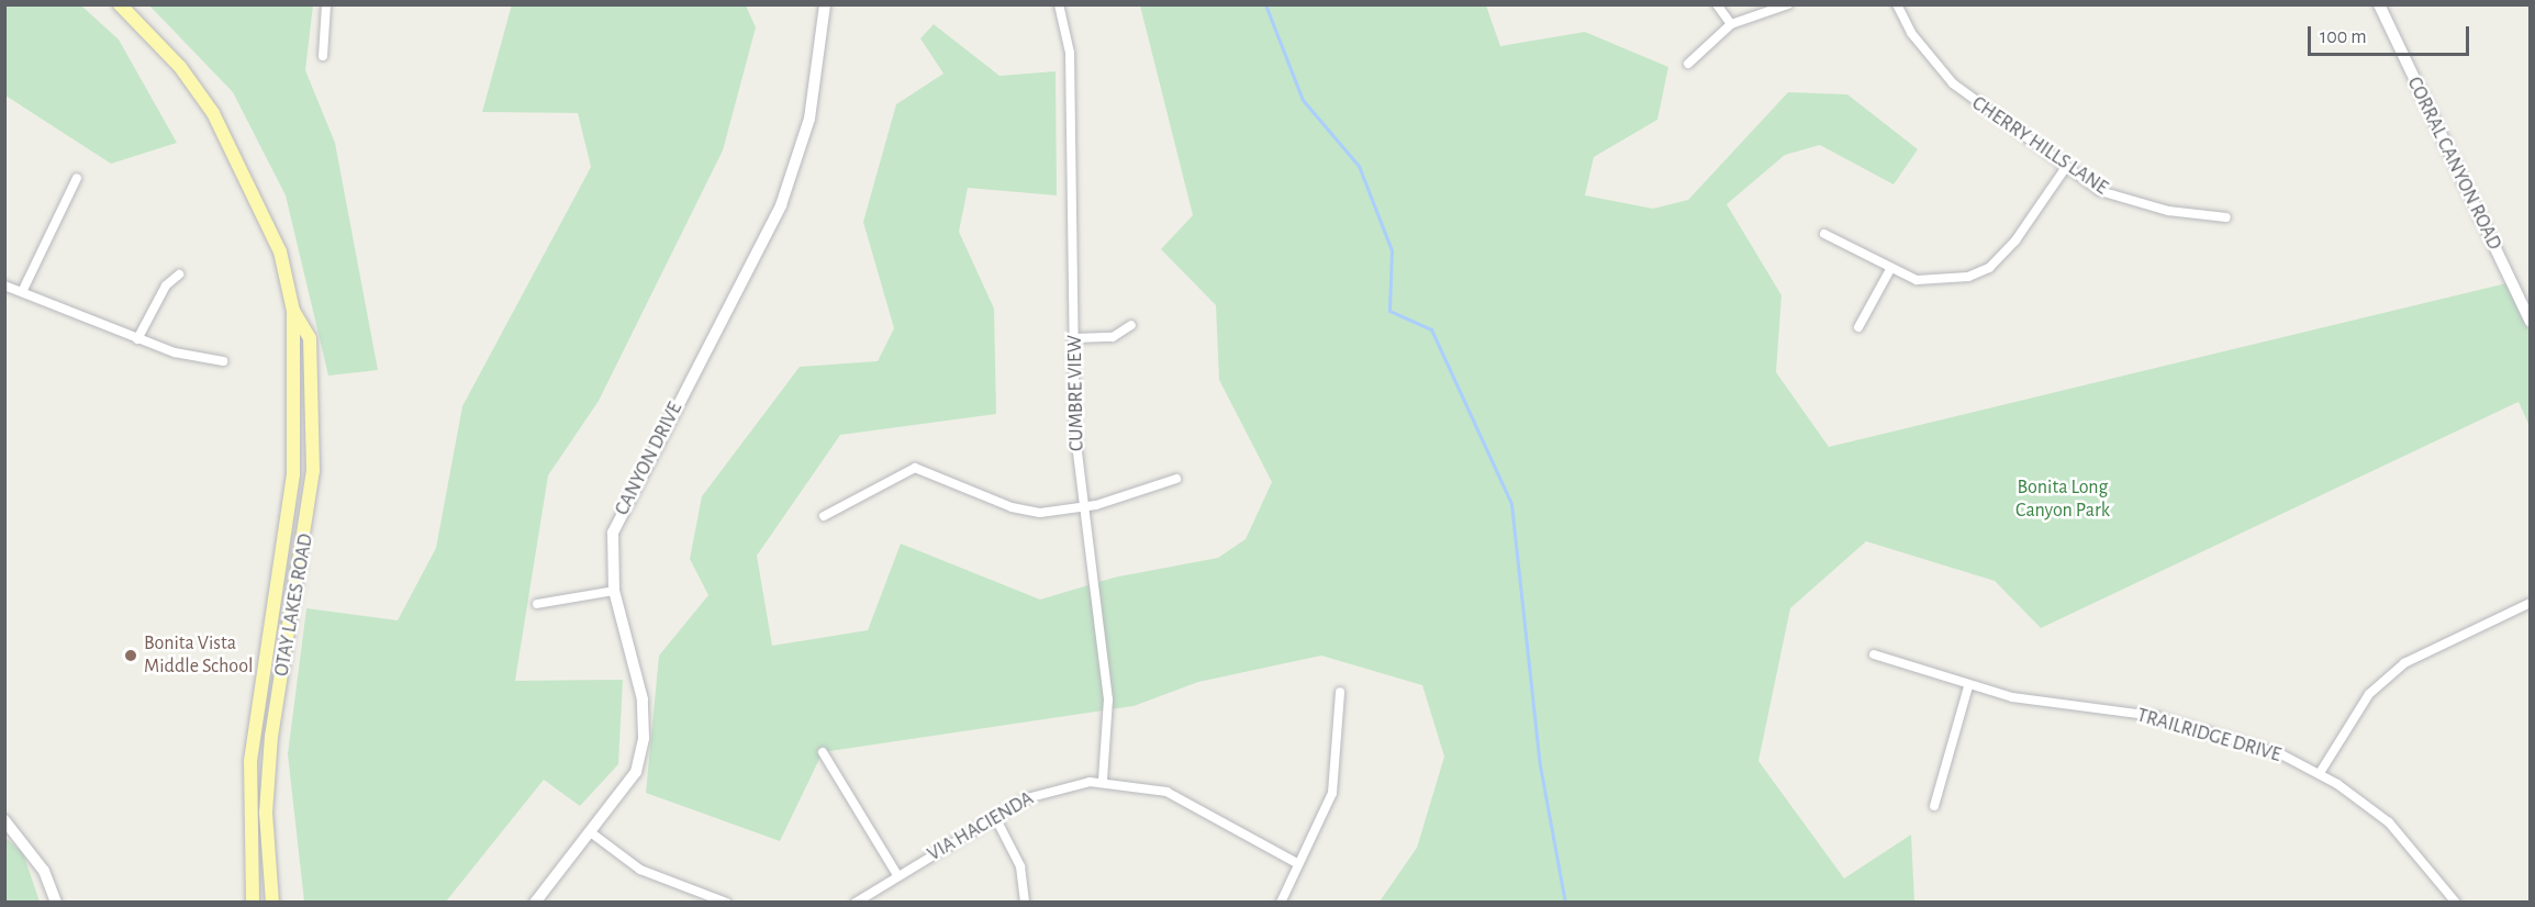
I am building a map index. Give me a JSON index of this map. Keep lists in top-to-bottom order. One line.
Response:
{"streets":{"main road":["OTAY LAKES ROAD"],"street":["CHERRY HILLS LANE","CORRAL CANYON ROAD","CUMBRE VIEW","CANYON DRIVE","TRAILRIDGE DRIVE","VIA HACIENDA"]},"crossings":[["CUMBRE VIEW","VIA HACIENDA"]],"parks":["Bonita Long Canyon Park"],"places":["Bonita Vista Middle School"],"scale_bar":"100 m"}
